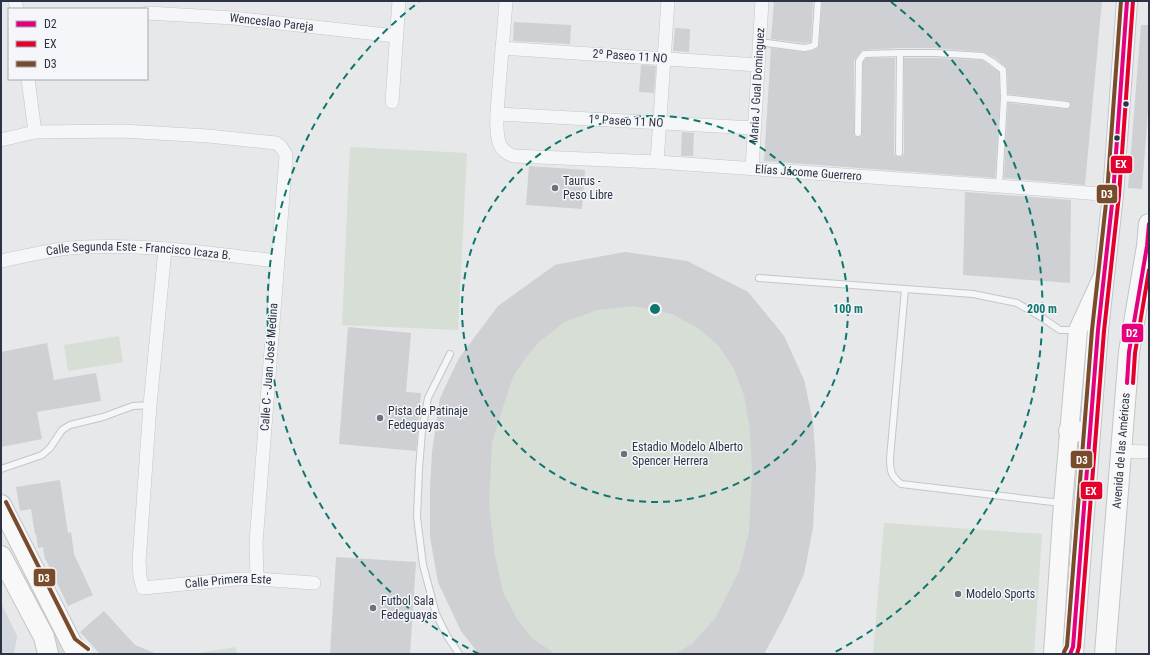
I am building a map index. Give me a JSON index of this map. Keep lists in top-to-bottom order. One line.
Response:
{"streets":{"main road":["Avenida de las Américas"],"street":["Wenceslao Pareja","2º Paseo 11 NO","Maria J Gual Dominguez","1º Paseo 11 NO","Elías Jácome Guerrero","Calle Segunda Este - Francisco Icaza B.","Calle C - Juan José Medina","Calle Primera Este"]},"crossings":[["2º Paseo 11 NO","Maria J Gual Dominguez"],["Maria J Gual Dominguez","1º Paseo 11 NO"],["Maria J Gual Dominguez","Elías Jácome Guerrero"],["1º Paseo 11 NO","Elías Jácome Guerrero"],["Calle Segunda Este - Francisco Icaza B.","Calle C - Juan José Medina"],["Calle C - Juan José Medina","Calle Primera Este"]],"places":["Taurus - Peso Libre","Pista de Patinaje Fedeguayas","Estadio Modelo Alberto Spencer Herrera","Modelo Sports","Futbol Sala Fedeguayas"],"lines":["transit line D2","transit line EX","transit line D3"],"legend":["D2","EX","D3"],"rings":["100 m","200 m"]}
